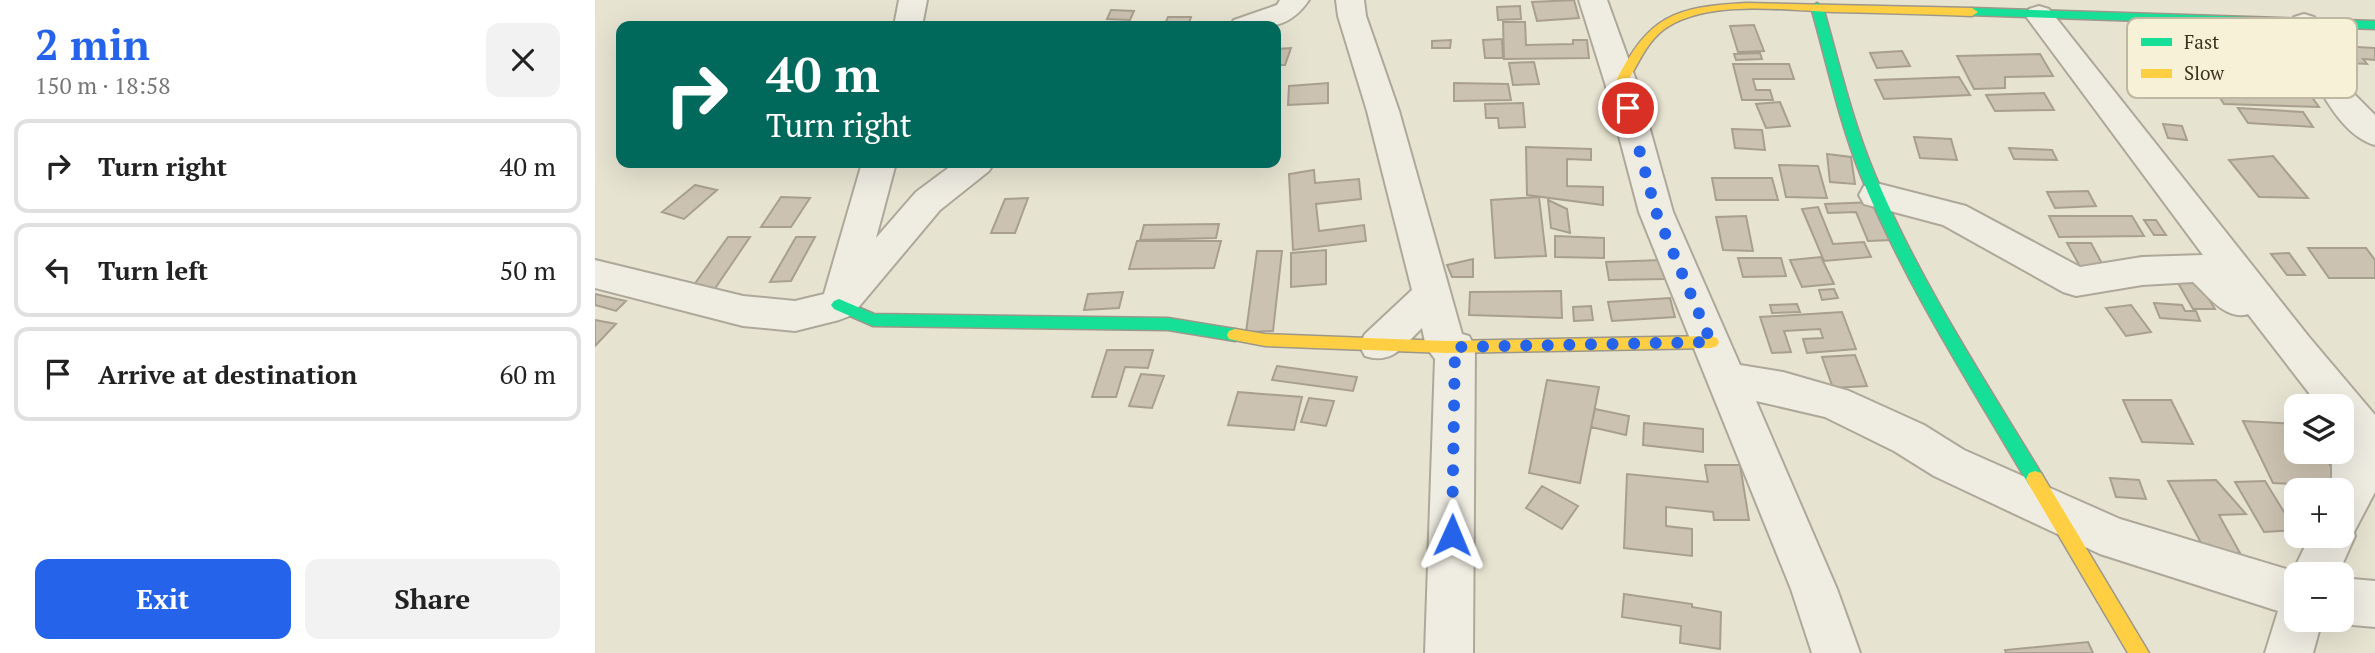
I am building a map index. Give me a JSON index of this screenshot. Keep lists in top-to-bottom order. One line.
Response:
{"legend":["Fast","Slow"],"page":{"heading":["2 min","150 m · 18:58"],"turn":["40 m","Turn right"],"list":[{"name":"Turn right","value":"40 m"},{"name":"Turn left","value":"50 m"},{"name":"Arrive at destination","value":"60 m"}],"map_buttons":["+","−"],"buttons":["Exit","Share"]}}
